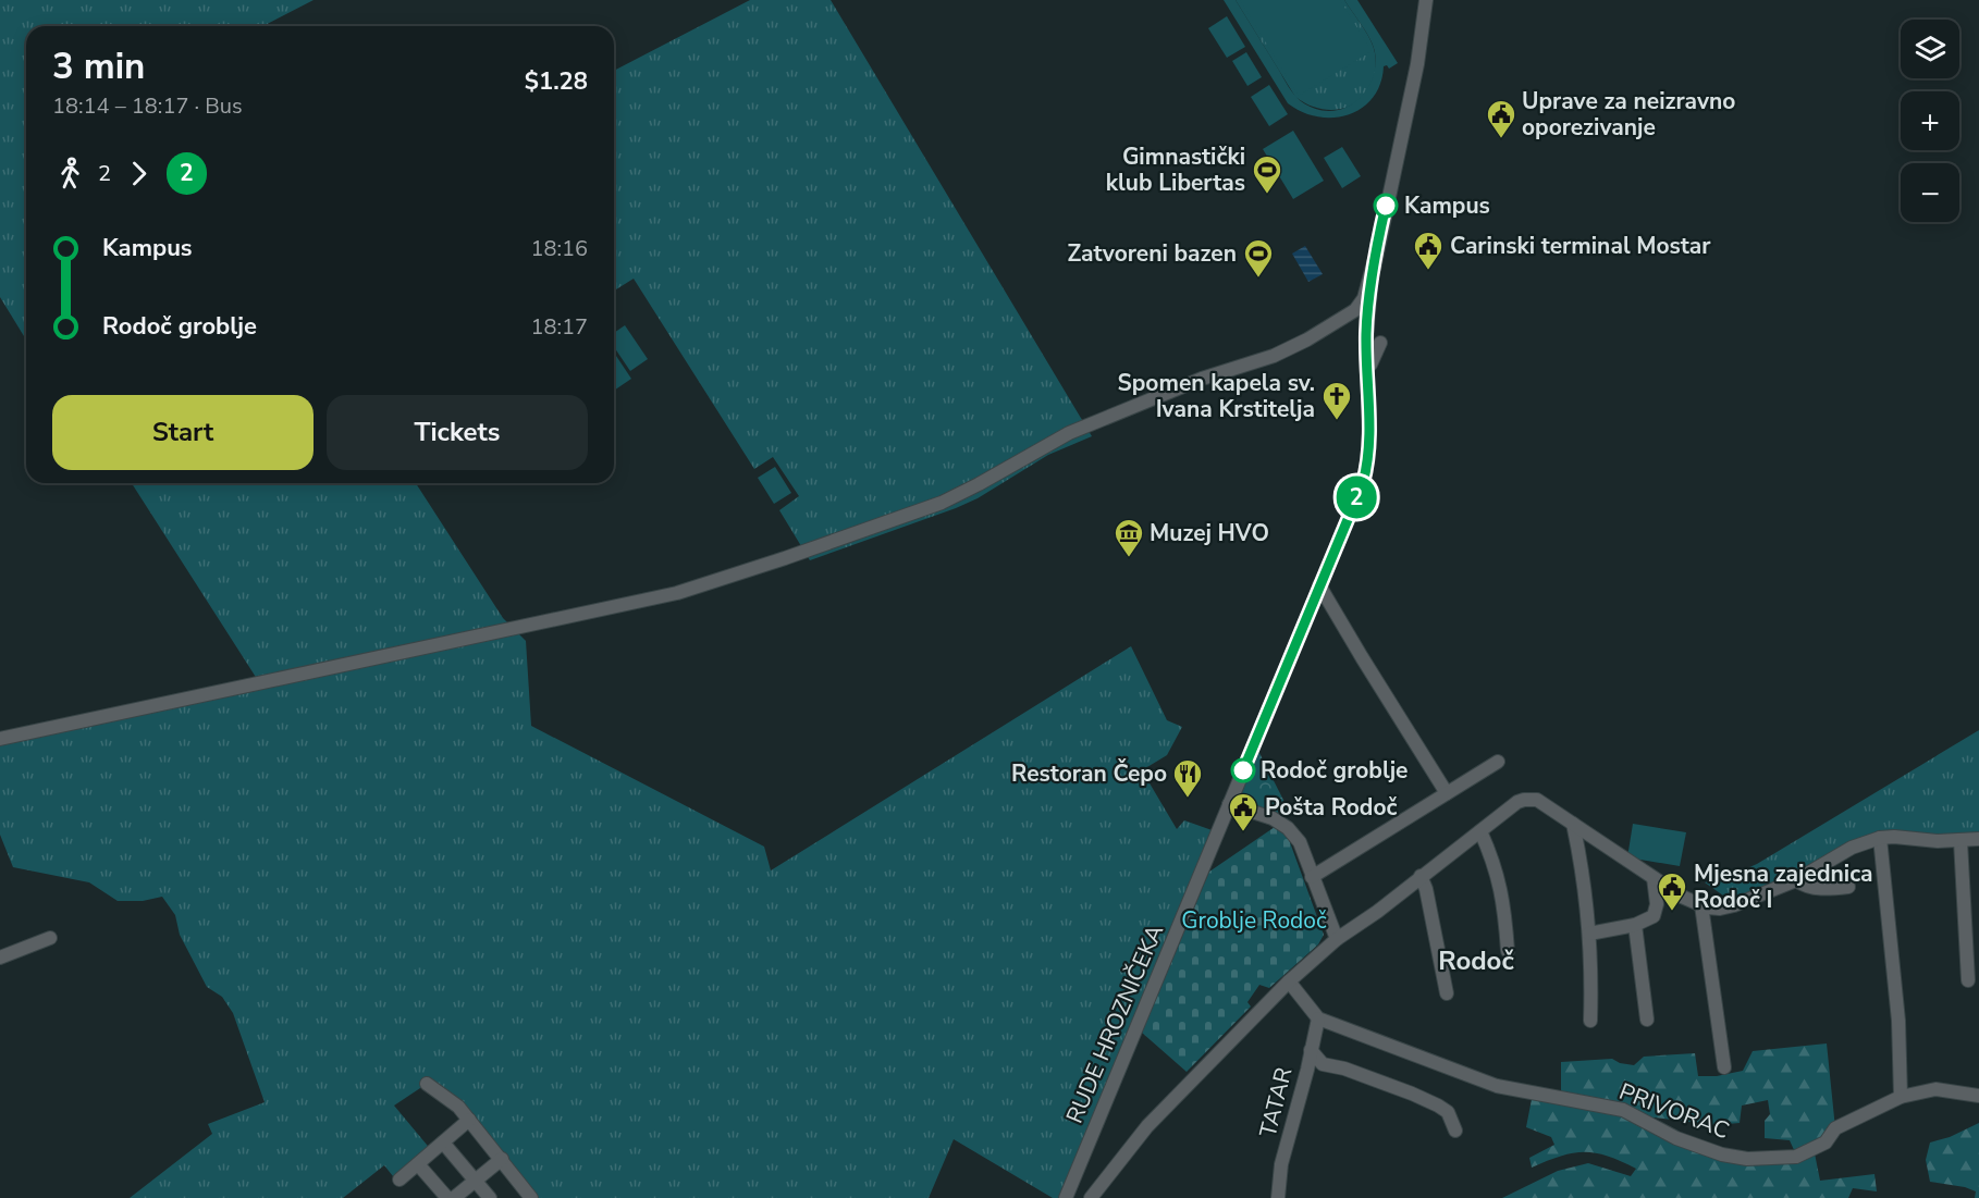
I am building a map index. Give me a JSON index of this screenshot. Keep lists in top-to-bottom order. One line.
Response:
{"streets":{"street":["RUDE HROZNIČEKA","TATAR","PRIVORAC"]},"crossings":[["TATAR","PRIVORAC"]],"districts":["Rodoč"],"parks":["Groblje Rodoč"],"places":{"public building":["Uprave za neizravno oporezivanje","Carinski terminal Mostar","Pošta Rodoč","Mjesna zajednica Rodoč I"],"sports":["Gimnastički klub Libertas","Zatvoreni bazen"],"other":["Kampus","Rodoč groblje"],"church":["Spomen kapela sv. Ivana Krstitelja"],"museum":["Muzej HVO"],"restaurant":["Restoran Čepo"]},"lines":["bus line 2"],"page":{"on_map":"2","map_buttons":["+","−"],"heading":["3 min","18:14 – 18:17 · Bus","$1.28"],"legs":["2","2"],"list":[{"name":"Kampus","value":"18:16"},{"name":"Rodoč groblje","value":"18:17"}],"buttons":["Start","Tickets"]}}
